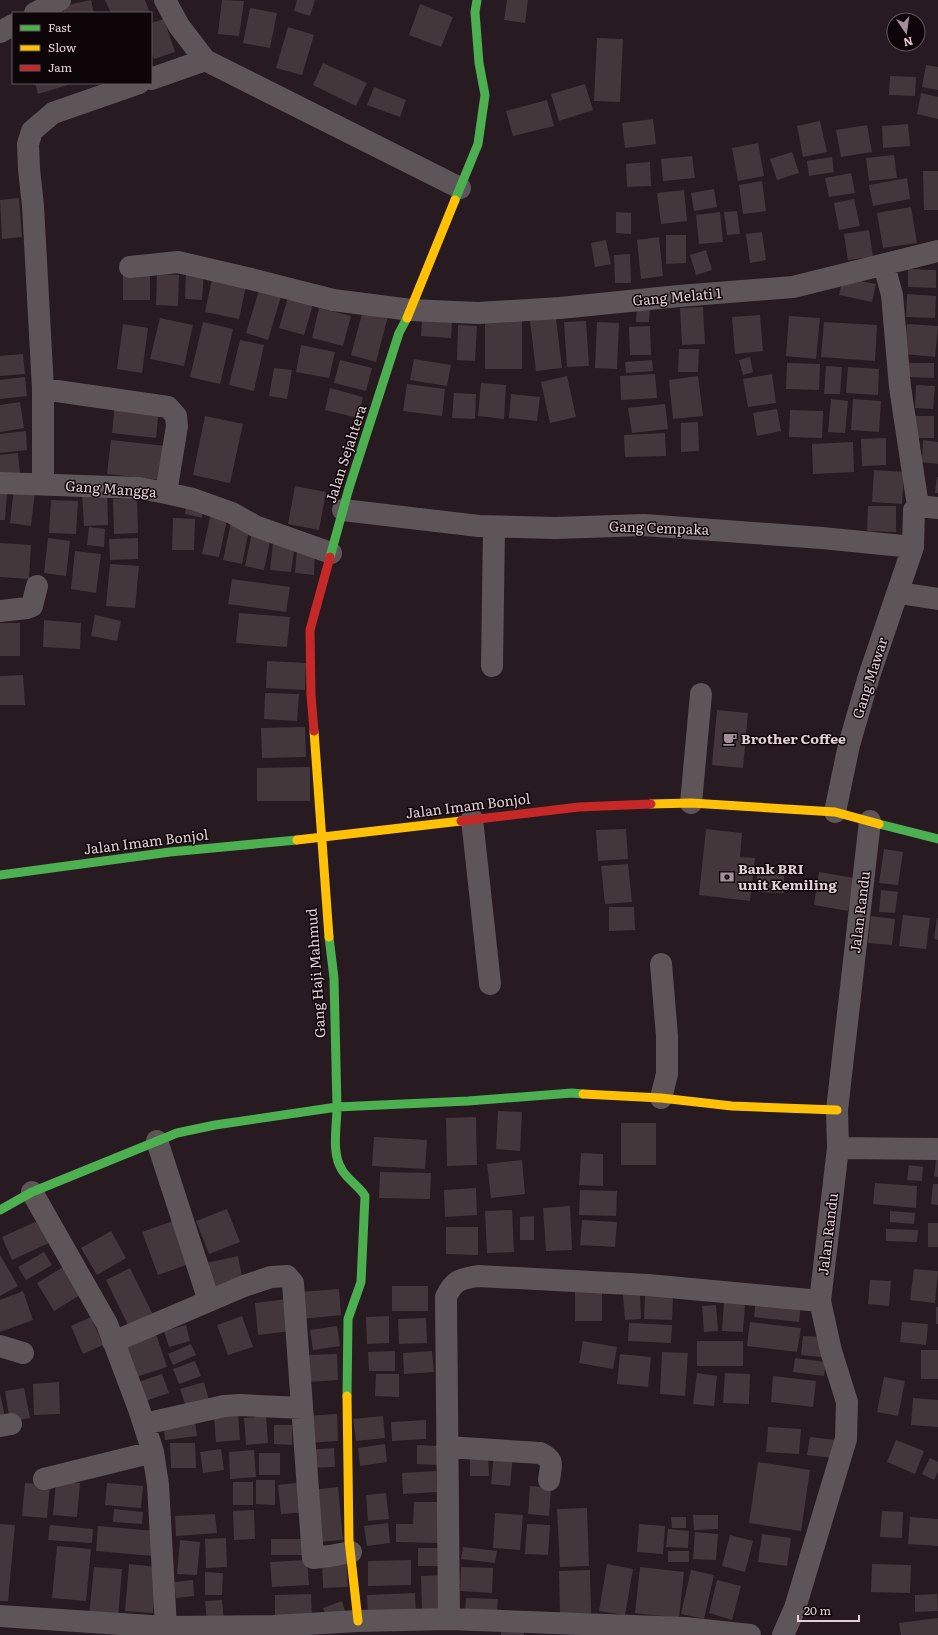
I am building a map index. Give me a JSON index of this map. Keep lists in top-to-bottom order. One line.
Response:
{"streets":{"main road":["Jalan Sejahtera","Jalan Imam Bonjol","Gang Haji Mahmud"],"street":["Gang Melati 1","Gang Mangga","Gang Cempaka","Gang Mawar","Jalan Randu"]},"crossings":[["Gang Melati 1","Jalan Sejahtera"],["Jalan Sejahtera","Gang Mangga"],["Jalan Sejahtera","Gang Cempaka"],["Jalan Sejahtera","Jalan Imam Bonjol"],["Jalan Sejahtera","Gang Haji Mahmud"],["Gang Cempaka","Gang Mawar"],["Gang Mawar","Jalan Imam Bonjol"],["Jalan Imam Bonjol","Jalan Randu"],["Jalan Imam Bonjol","Gang Haji Mahmud"]],"places":{"cafe":["Brother Coffee"],"bank":["Bank BRI unit Kemiling"]},"legend":["Fast","Slow","Jam"],"scale_bar":"20 m","north":"bottom"}
